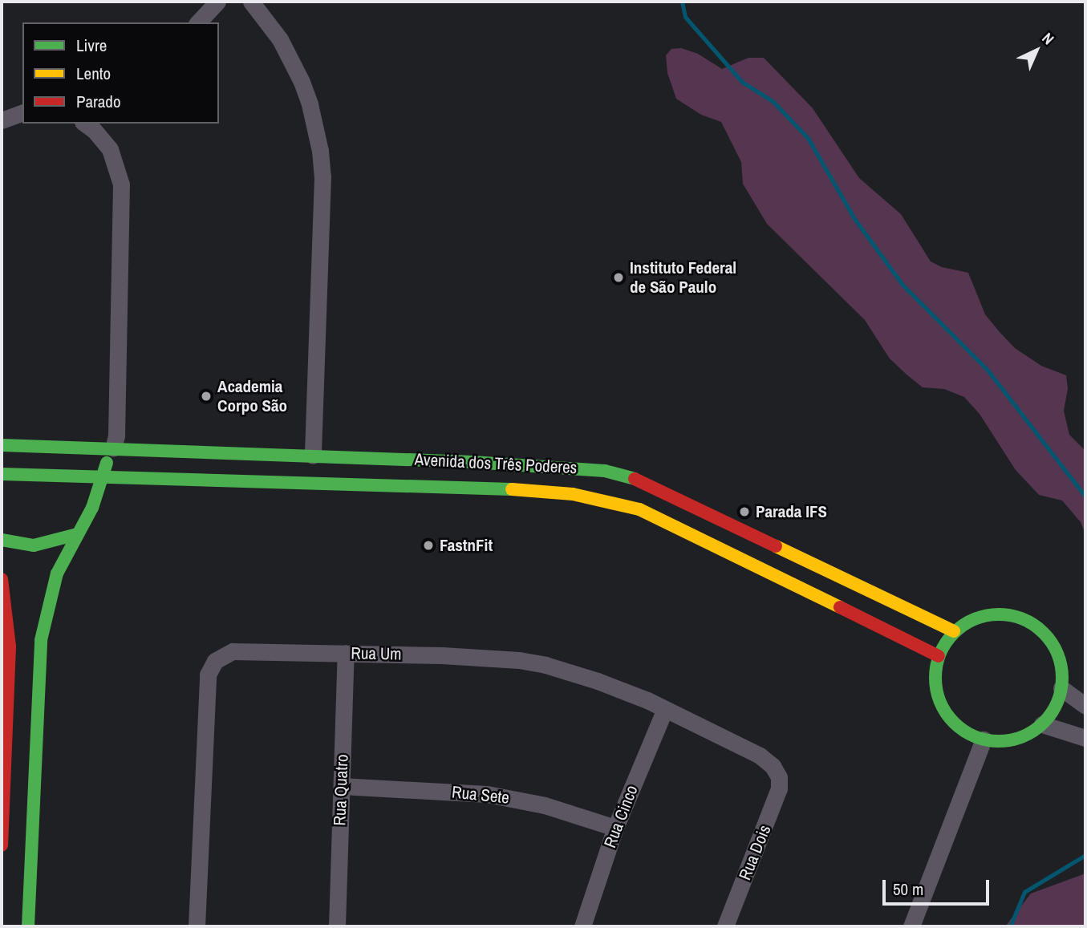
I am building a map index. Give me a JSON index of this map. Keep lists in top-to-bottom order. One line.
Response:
{"streets":{"street":["Avenida dos Três Poderes","Rua Um","Rua Quatro","Rua Sete","Rua Cinco","Rua Dois"]},"crossings":[["Rua Um","Rua Quatro"],["Rua Um","Rua Cinco"],["Rua Um","Rua Dois"],["Rua Quatro","Rua Sete"],["Rua Sete","Rua Cinco"]],"places":["Instituto Federal de São Paulo","Academia Corpo São","Parada IFS","FastnFit"],"legend":["Livre","Lento","Parado"],"scale_bar":"50 m","north":"top right"}
